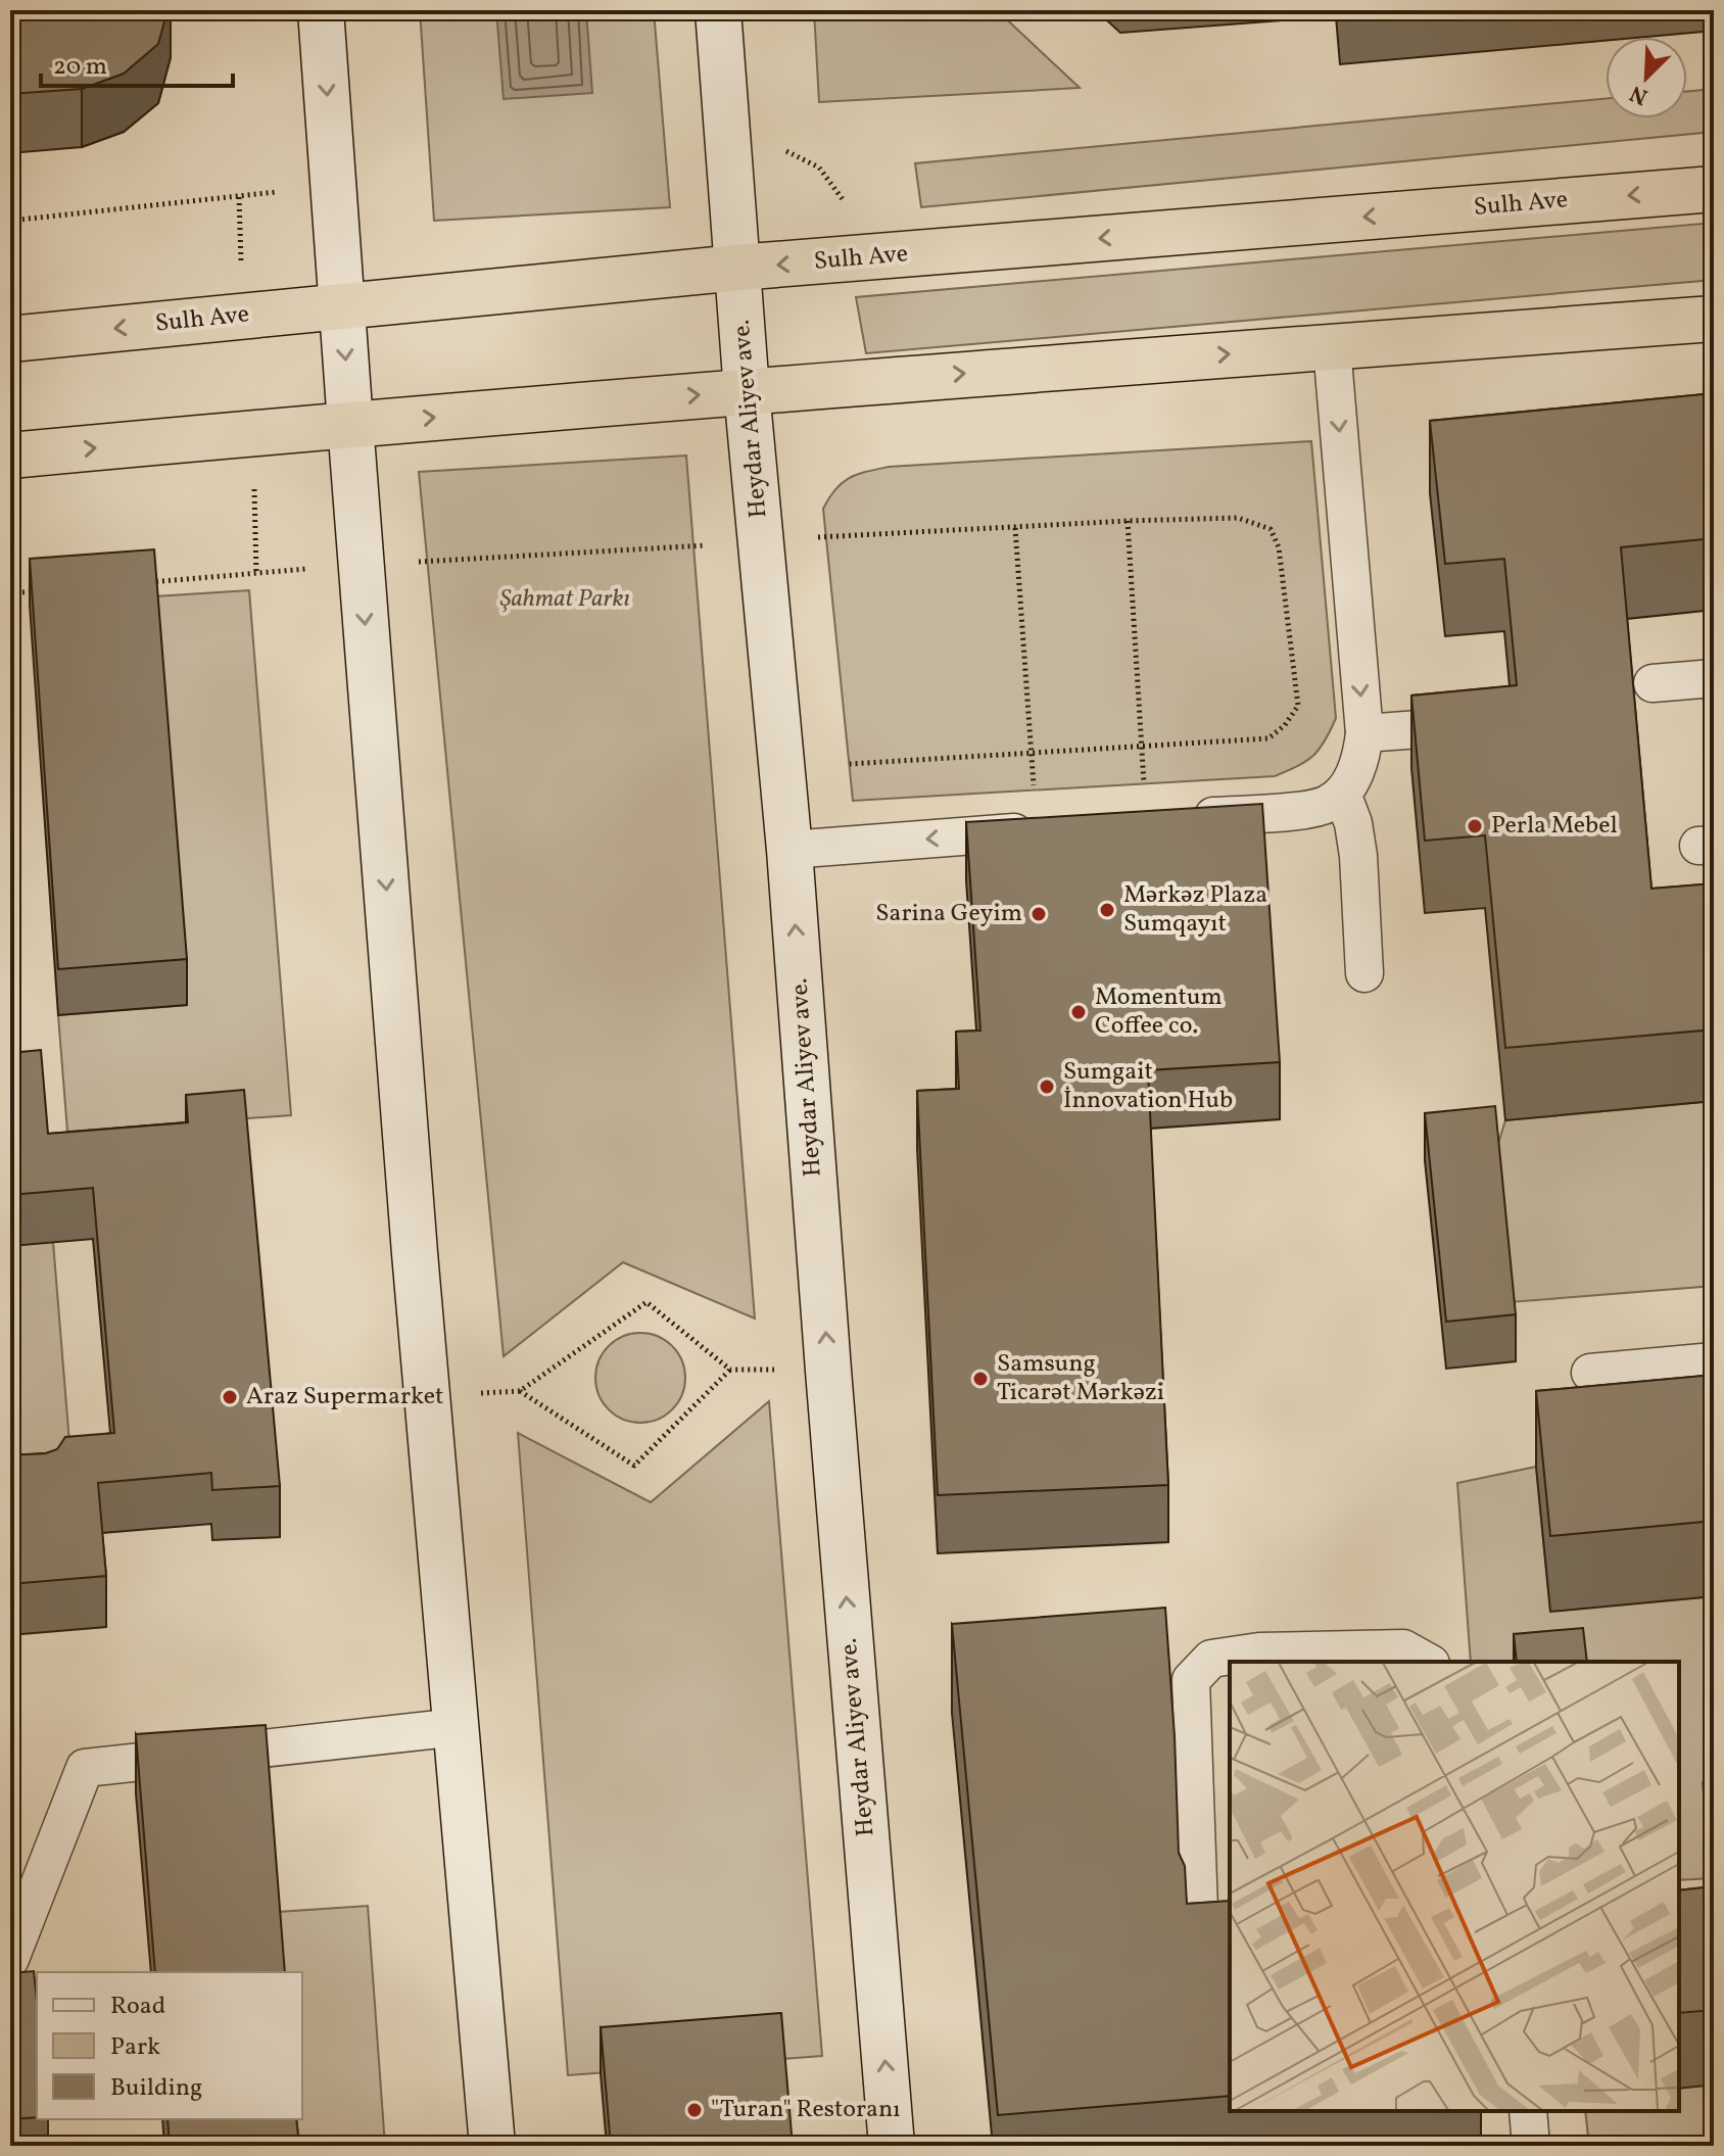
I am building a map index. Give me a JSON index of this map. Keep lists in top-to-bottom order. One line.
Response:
{"streets":{"highway":["Sulh Ave"],"main road":["Heydar Aliyev ave."]},"crossings":[["Sulh Ave","Heydar Aliyev ave."]],"parks":["Şahmat Parkı"],"places":["Perla Mebel","Mərkəz Plaza Sumqayıt","Sarina Geyim","Momentum Coffee co.","Sumgait İnnovation Hub","Samsung Ticarət Mərkəzi","Araz Supermarket","\"Turan\" Restoranı"],"legend":["Road","Park","Building"],"scale_bar":"20 m","north":"bottom left"}
